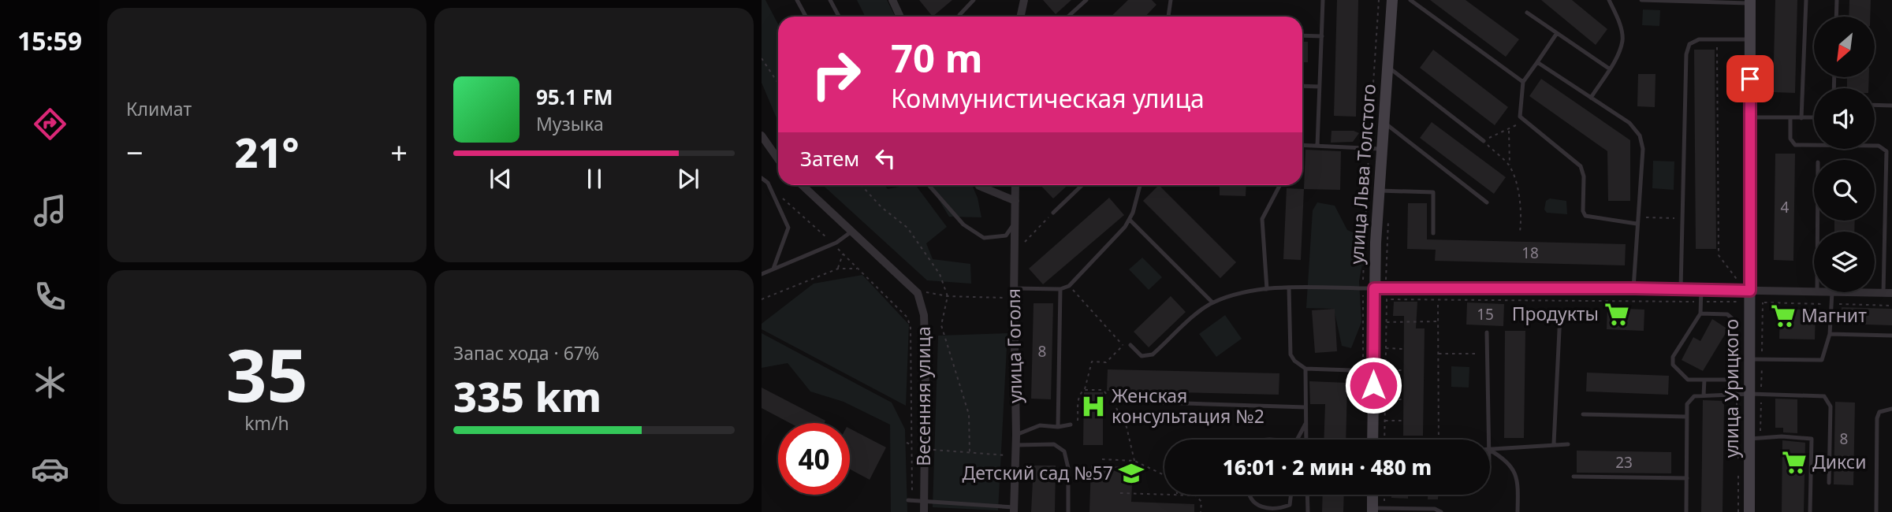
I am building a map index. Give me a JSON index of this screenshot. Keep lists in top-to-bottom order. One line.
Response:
{"streets":{"street":["улица Льва Толстого","улица Гоголя","улица Урицкого","Весенняя улица"]},"places":{"supermarket":["Продукты","Магнит","Дикси"],"hospital":["Женская консультация №2"],"school or university":["Детский сад №57"]},"house_numbers":["4","18","15","8","8","23"],"north":"bottom left","page":{"tabs":"15:59","tile":["Климат",["35","km/h"],["Запас хода · 67%","335 km"]],"turn":["70 m","Коммунистическая улица"],"song":["95.1 FM","Музыка"],"heat":["−","21°","+"],"then":"Затем","limit":"40","trip":"16:01 · 2 мин · 480 m"}}
